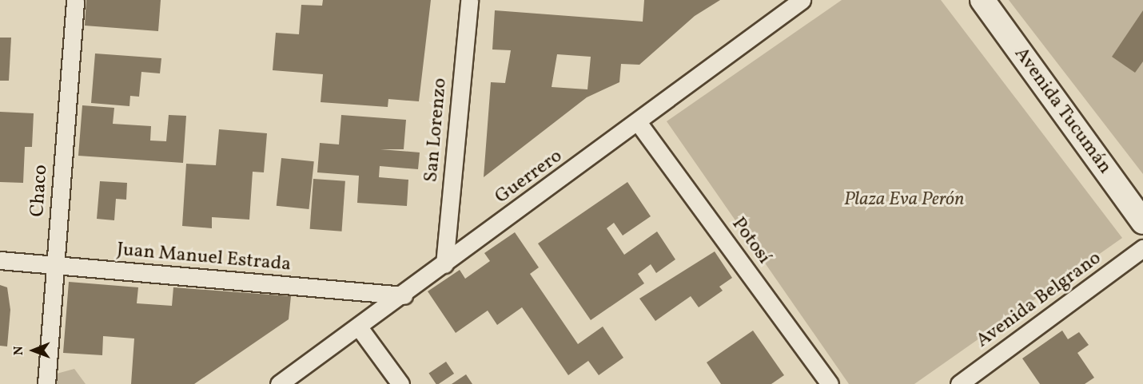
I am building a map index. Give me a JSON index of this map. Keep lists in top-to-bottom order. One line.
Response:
{"streets":{"main road":["Avenida Tucumán"],"street":["San Lorenzo","Guerrero","Chaco","Potosí","Juan Manuel Estrada","Avenida Belgrano"]},"crossings":[["San Lorenzo","Guerrero"],["Guerrero","Potosí"],["Guerrero","Juan Manuel Estrada"],["Chaco","Juan Manuel Estrada"]],"parks":["Plaza Eva Perón"],"north":"left"}
